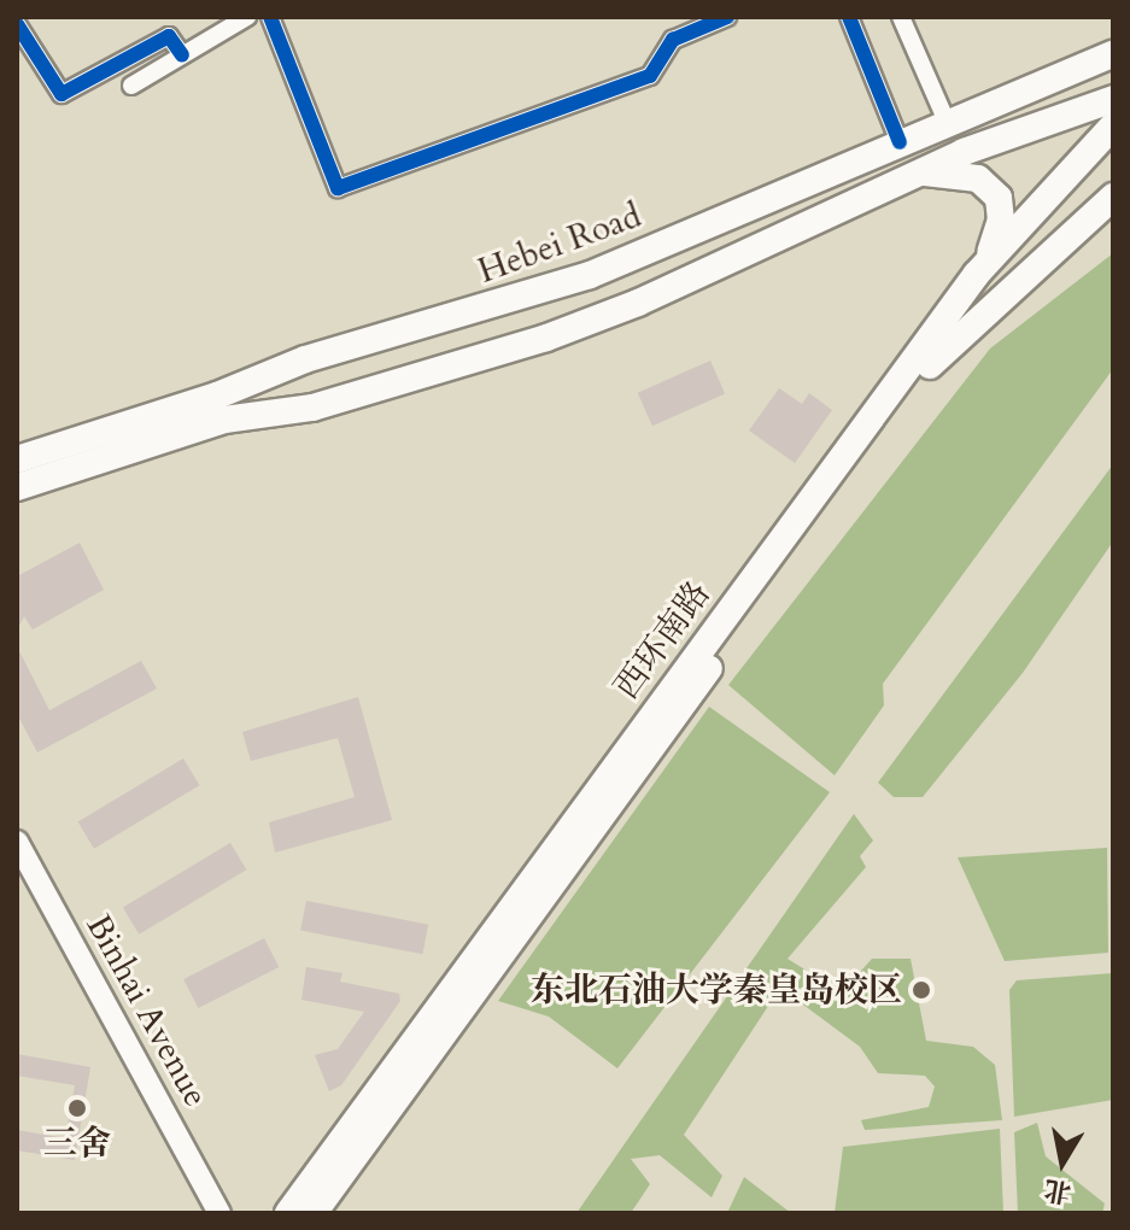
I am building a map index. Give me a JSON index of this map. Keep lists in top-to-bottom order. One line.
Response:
{"streets":{"highway":["Hebei Road","西环南路"],"main road":["Binhai Avenue"]},"places":["东北石油大学秦皇岛校区","三舍"],"north":"bottom"}
